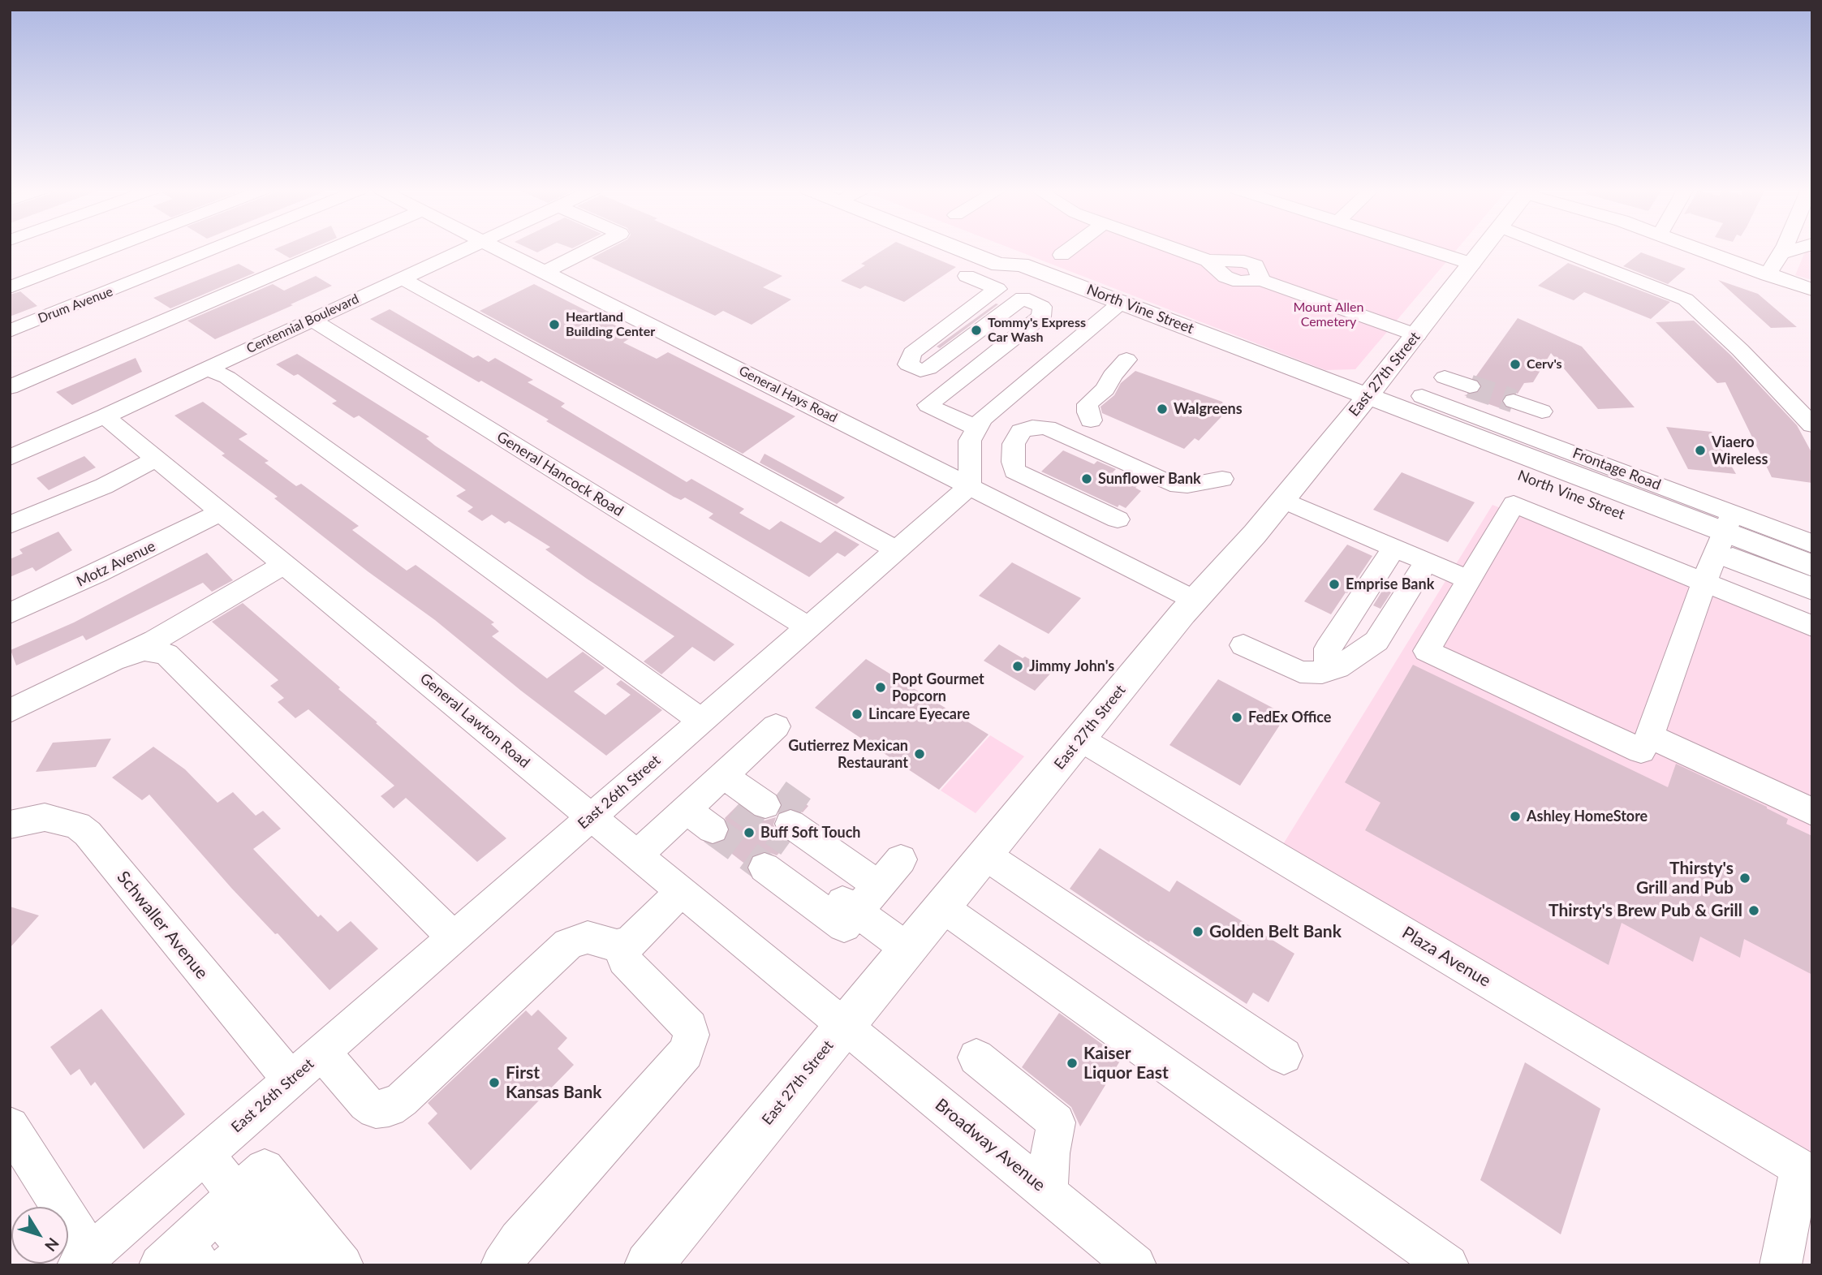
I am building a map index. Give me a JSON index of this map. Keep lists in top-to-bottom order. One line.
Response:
{"streets":{"main road":["North Vine Street","East 27th Street"],"street":["Drum Avenue","Centennial Boulevard","General Hays Road","Frontage Road","General Hancock Road","Motz Avenue","General Lawton Road","East 26th Street","Schwaller Avenue","Plaza Avenue","Broadway Avenue"]},"crossings":[["North Vine Street","East 27th Street"],["North Vine Street","Frontage Road"],["Centennial Boulevard","General Hancock Road"],["Centennial Boulevard","General Lawton Road"],["East 27th Street","General Hays Road"],["East 27th Street","General Lawton Road"],["East 27th Street","Plaza Avenue"],["East 27th Street","Broadway Avenue"],["General Hays Road","East 26th Street"],["General Hancock Road","East 26th Street"],["Motz Avenue","General Lawton Road"],["General Lawton Road","East 26th Street"],["General Lawton Road","Broadway Avenue"],["East 26th Street","Schwaller Avenue"]],"parks":["Mount Allen Cemetery"],"places":["Heartland Building Center","Tommy's Express Car Wash","Cerv's","Walgreens","Viaero Wireless","Sunflower Bank","Emprise Bank","Jimmy John's","Popt Gourmet Popcorn","Lincare Eyecare","FedEx Office","Gutierrez Mexican Restaurant","Ashley HomeStore","Buff Soft Touch","Thirsty's Grill and Pub","Thirsty's Brew Pub & Grill","Golden Belt Bank","Kaiser Liquor East","First Kansas Bank"],"north":"bottom right"}
